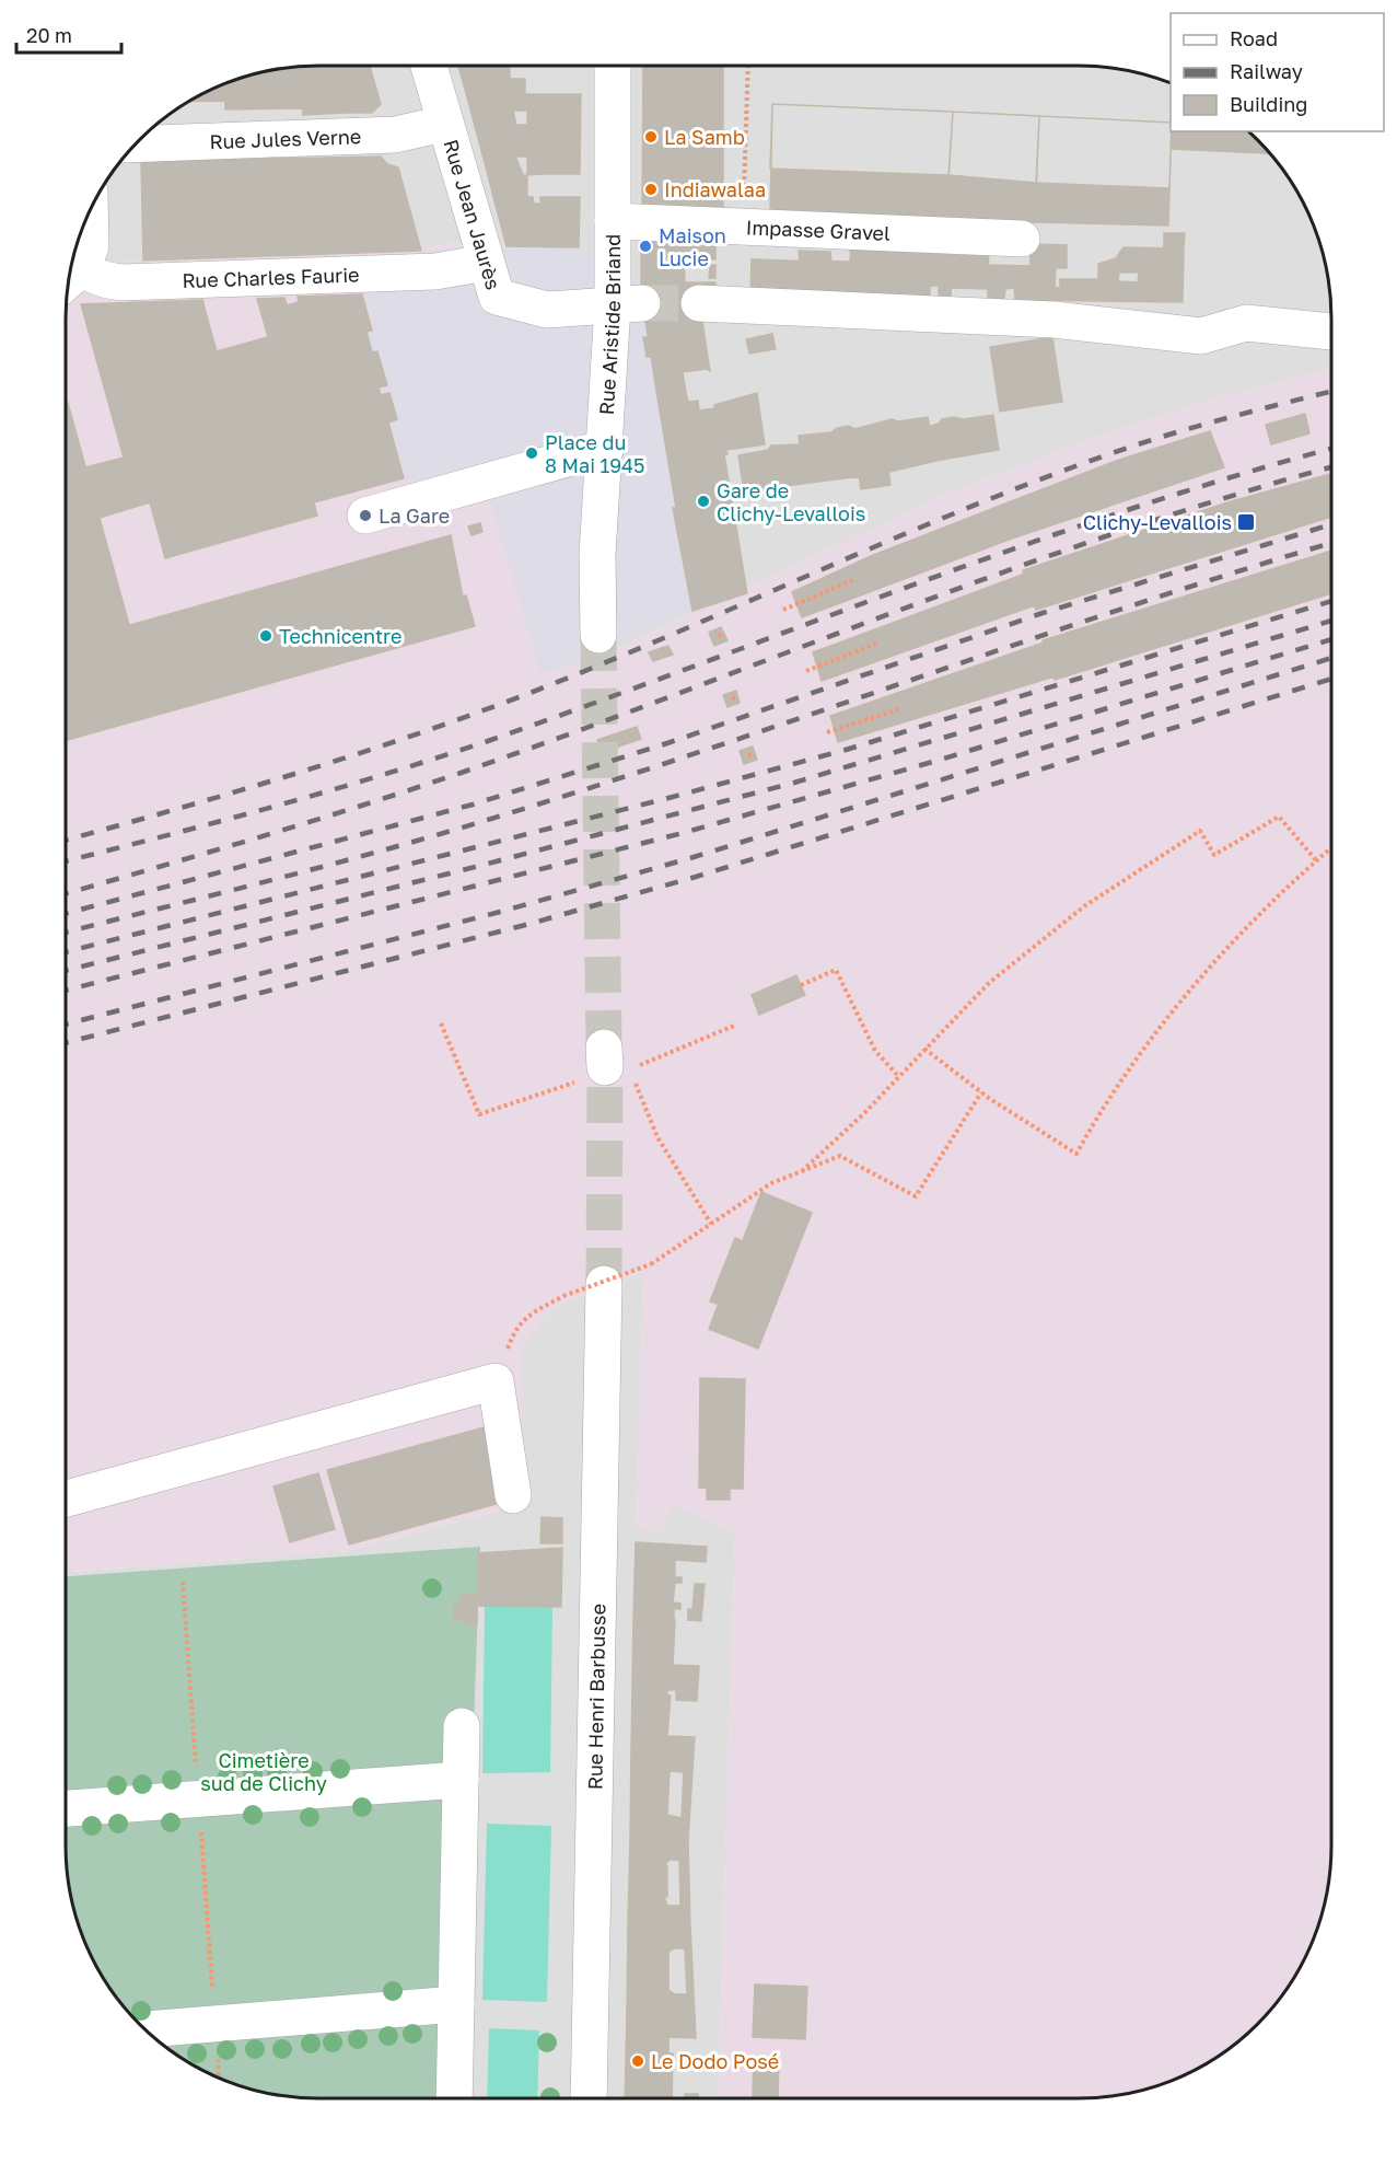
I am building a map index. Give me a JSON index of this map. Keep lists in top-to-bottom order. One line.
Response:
{"streets":{"street":["Rue Jules Verne","Rue Jean Jaurès","Impasse Gravel","Rue Charles Faurie","Rue Aristide Briand","Rue Henri Barbusse"]},"crossings":[["Rue Jules Verne","Rue Jean Jaurès"],["Rue Jean Jaurès","Rue Charles Faurie"],["Rue Jean Jaurès","Rue Aristide Briand"],["Impasse Gravel","Rue Aristide Briand"]],"parks":["Cimetière sud de Clichy"],"places":{"other":["La Samb","Indiawalaa","Maison Lucie","Place du 8 Mai 1945","Gare de Clichy-Levallois","La Gare","Technicentre","Le Dodo Posé"],"transit":["Clichy-Levallois"]},"legend":["Road","Railway","Building"],"scale_bar":"20 m"}
